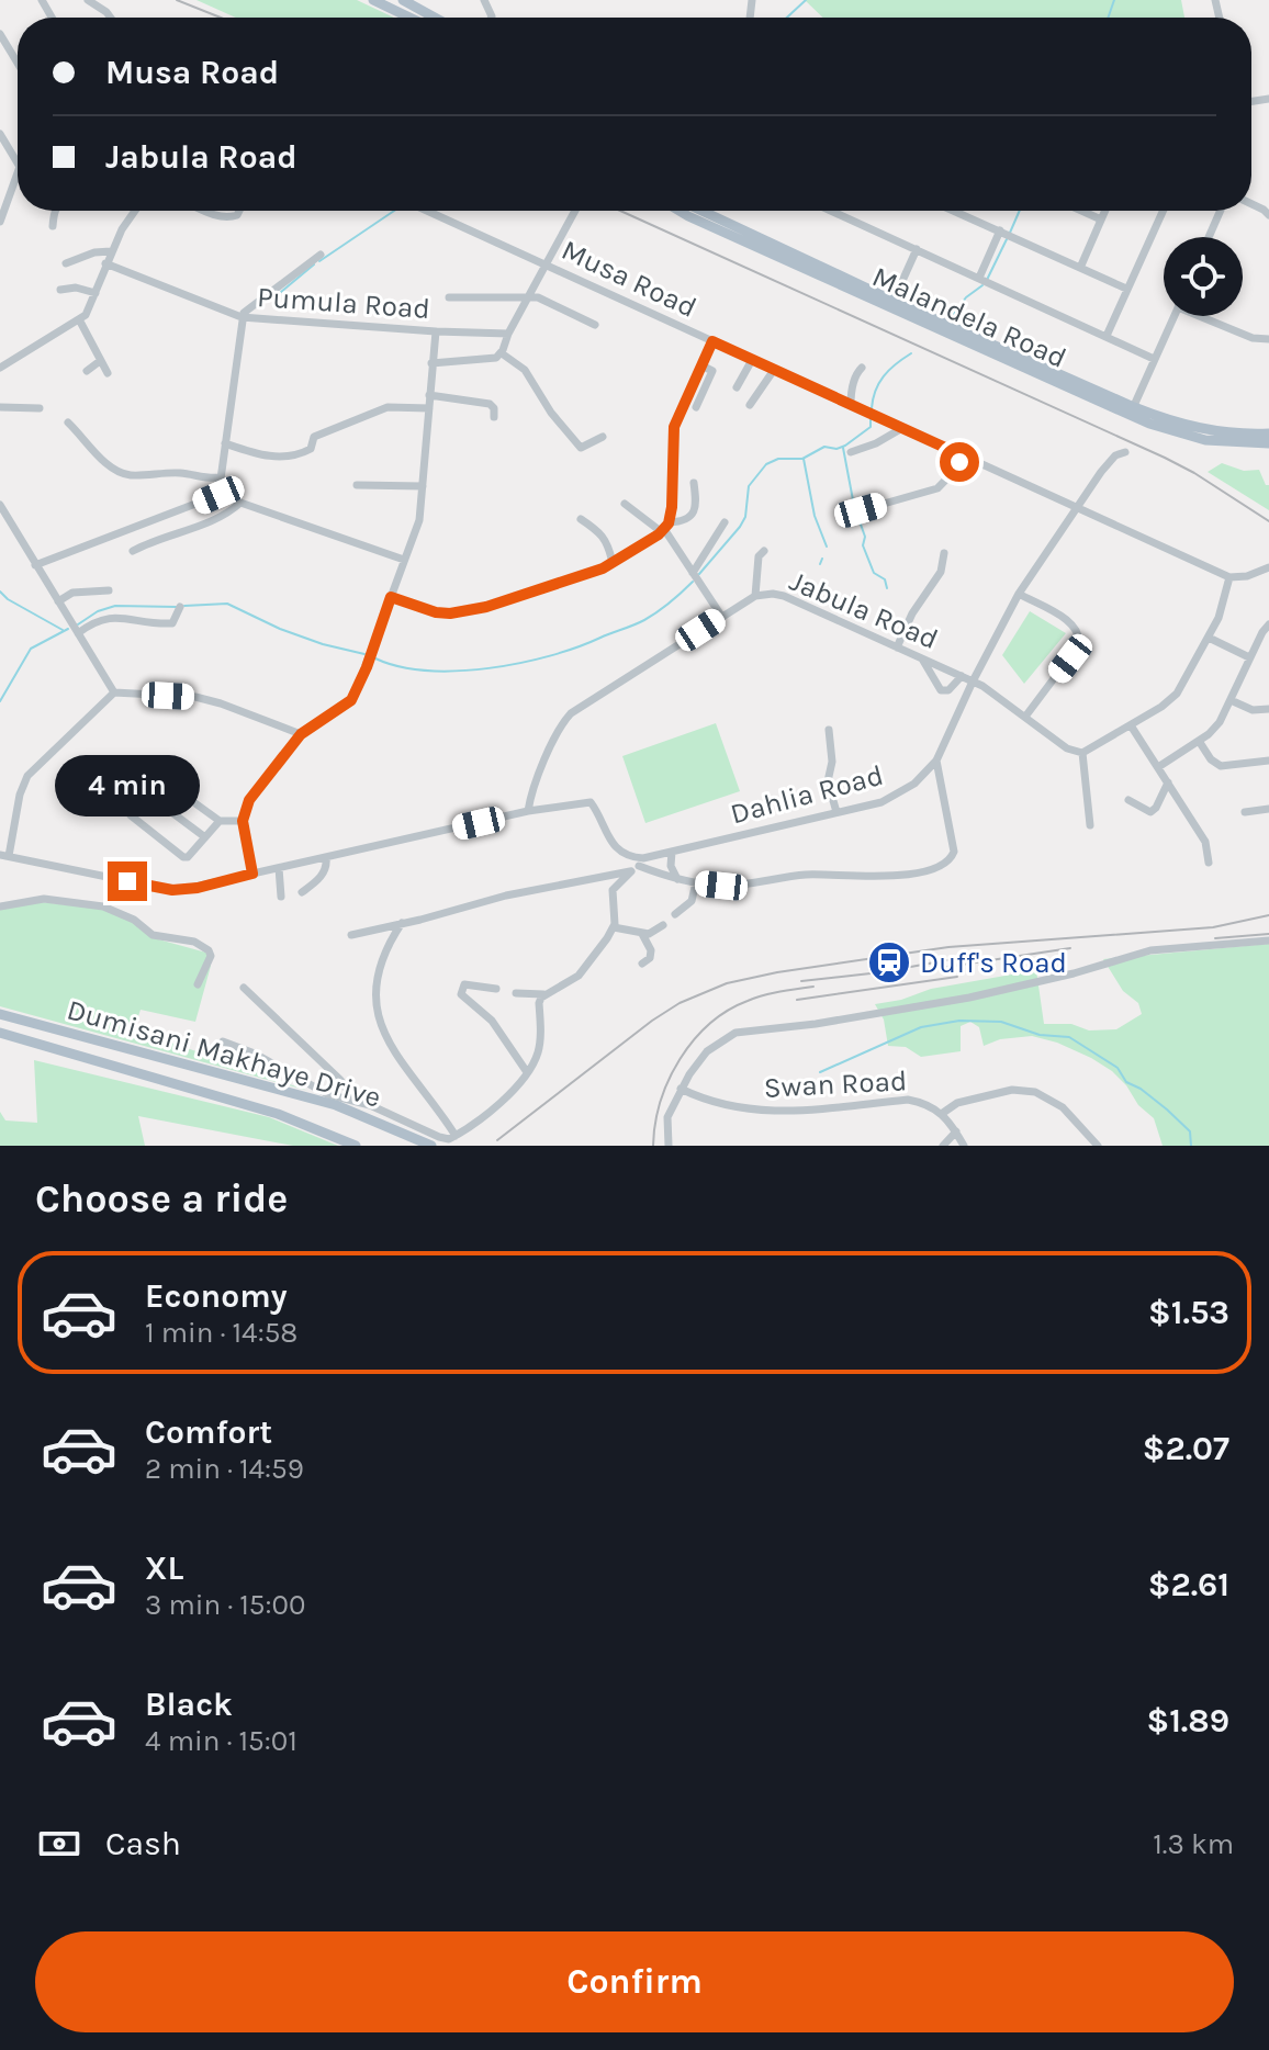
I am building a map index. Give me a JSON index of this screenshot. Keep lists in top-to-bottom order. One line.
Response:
{"streets":{"main road":["Malandela Road","Dumisani Makhaye Drive"],"street":["Musa Road","Pumula Road","Jabula Road","Dahlia Road","Swan Road"]},"crossings":[["Musa Road","Dahlia Road"],["Jabula Road","Dahlia Road"]],"places":{"station":["Duff's Road"]},"page":{"banner":["Musa Road","Jabula Road"],"bubble":"4 min","heading":"Choose a ride","list":[{"name":"Economy","note":"1 min · 14:58","value":"$1.53"},{"name":"Comfort","note":"2 min · 14:59","value":"$2.07"},{"name":"XL","note":"3 min · 15:00","value":"$2.61"},{"name":"Black","note":"4 min · 15:01","value":"$1.89"}],"pay":["Cash","1.3 km"],"buttons":"Confirm"}}
